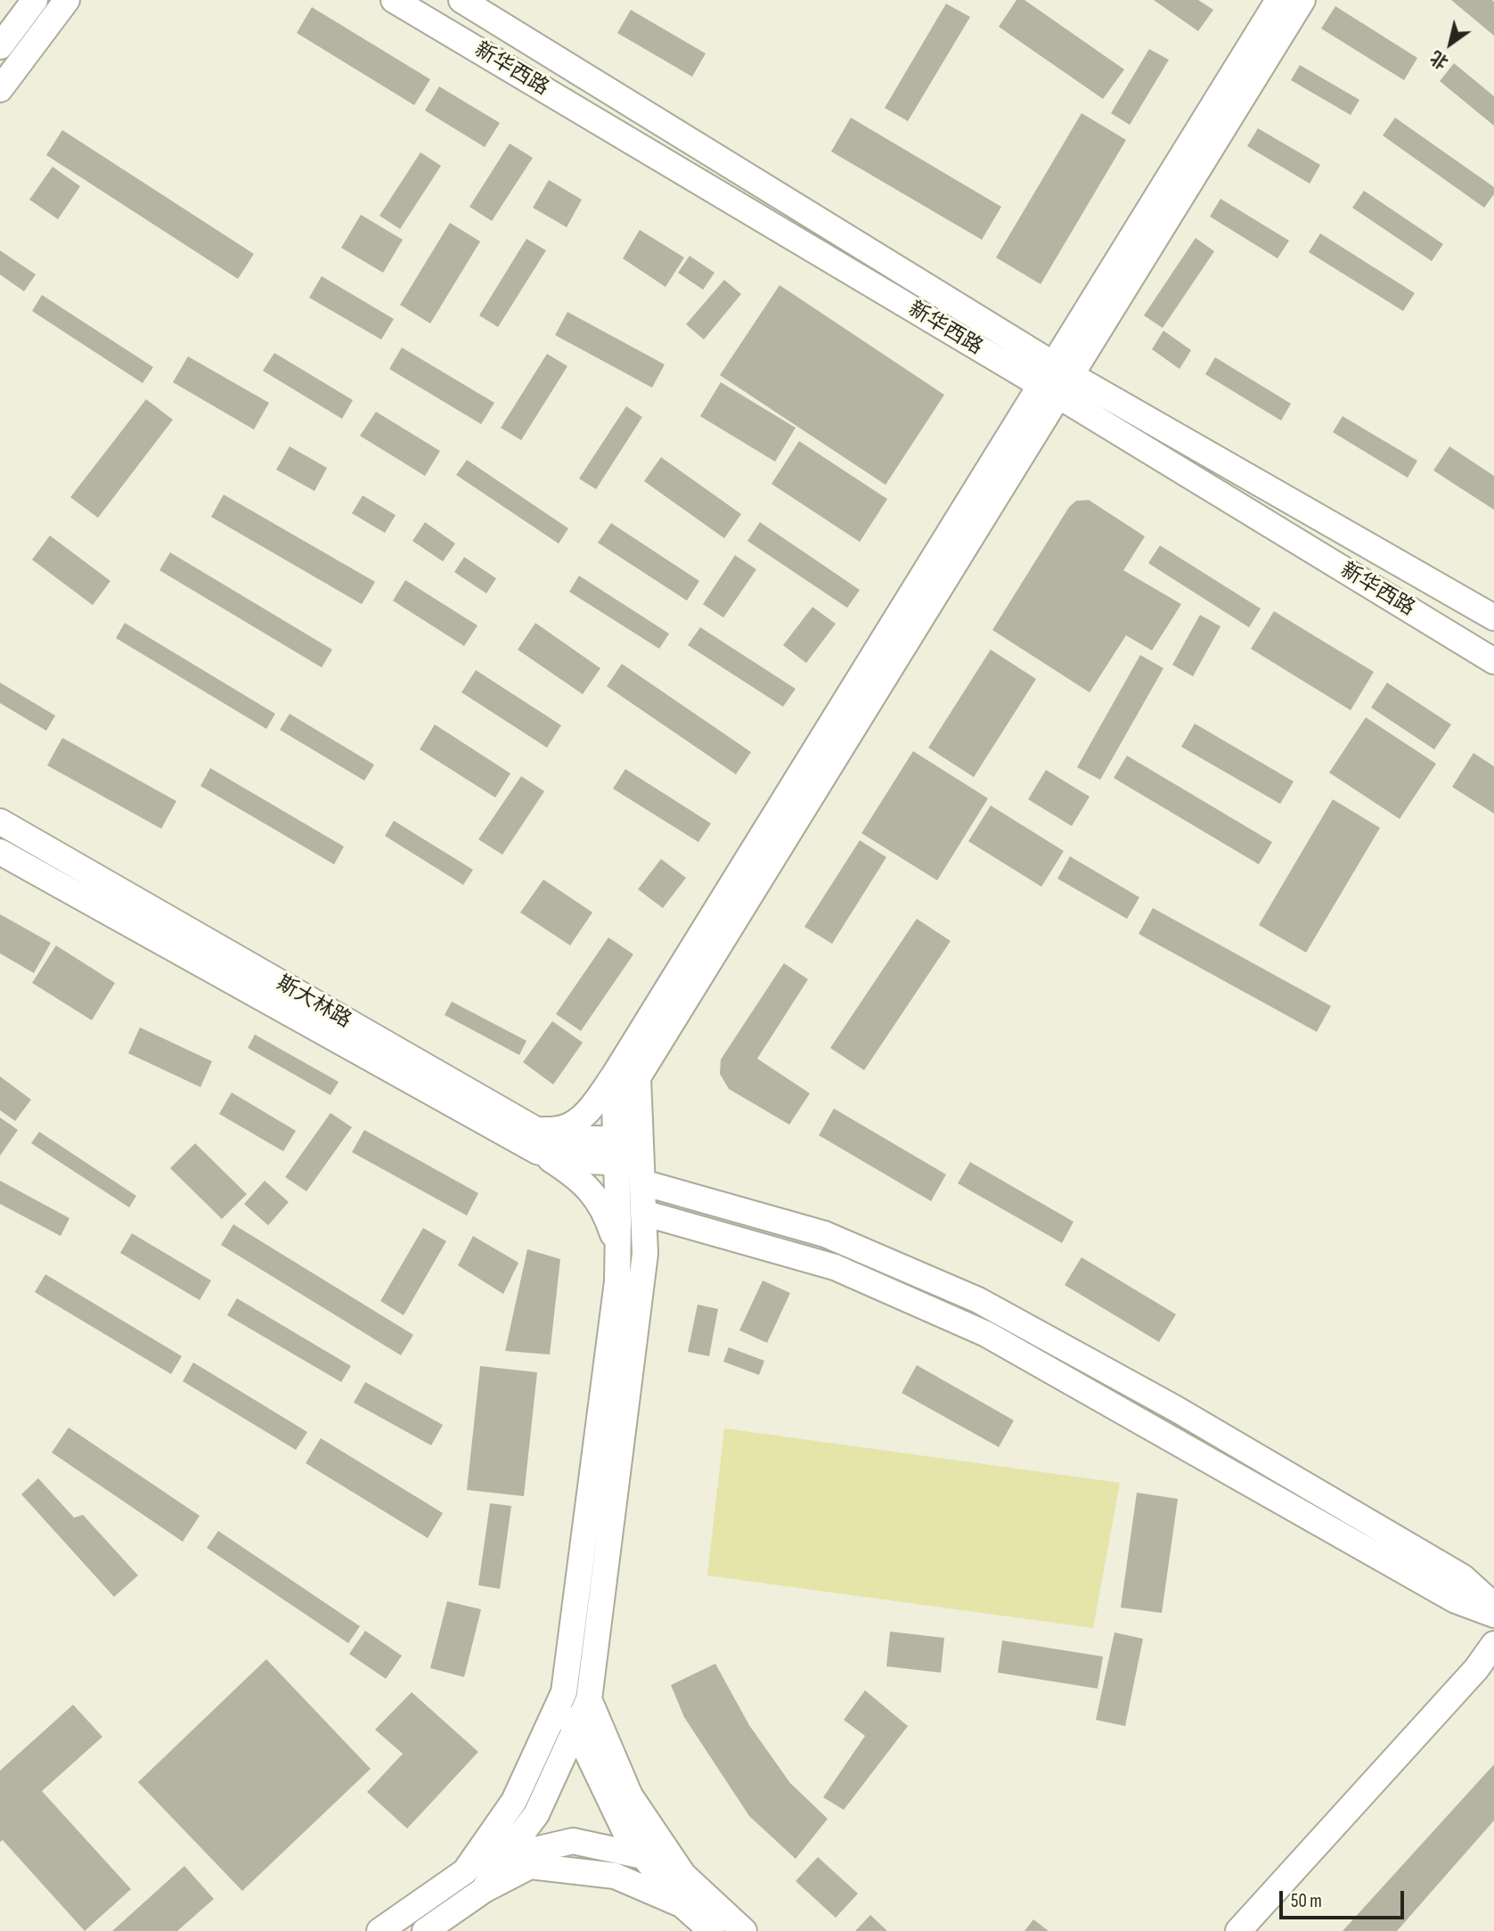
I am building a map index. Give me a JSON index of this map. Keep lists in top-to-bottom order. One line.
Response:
{"streets":{"main road":["新华西路","斯大林路"]},"scale_bar":"50 m","north":"bottom left"}
